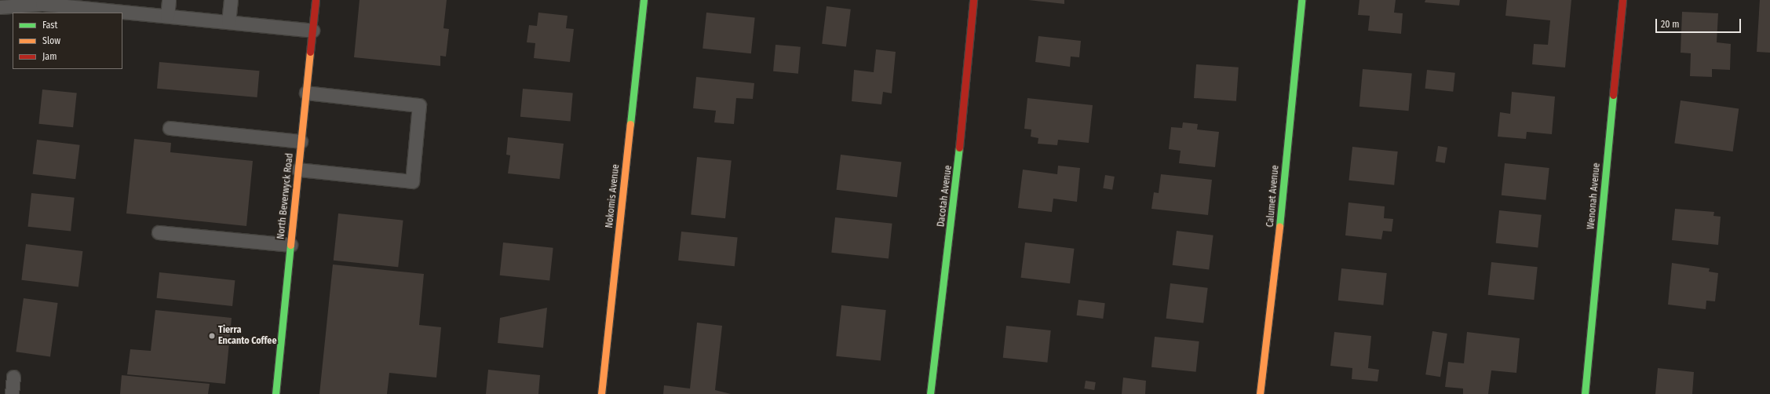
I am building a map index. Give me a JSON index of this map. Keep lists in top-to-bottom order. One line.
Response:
{"streets":{"street":["North Beverwyck Road","Nokomis Avenue","Dacotah Avenue","Calumet Avenue","Wenonah Avenue"]},"places":["Tierra Encanto Coffee"],"legend":["Fast","Slow","Jam"],"scale_bar":"20 m"}
